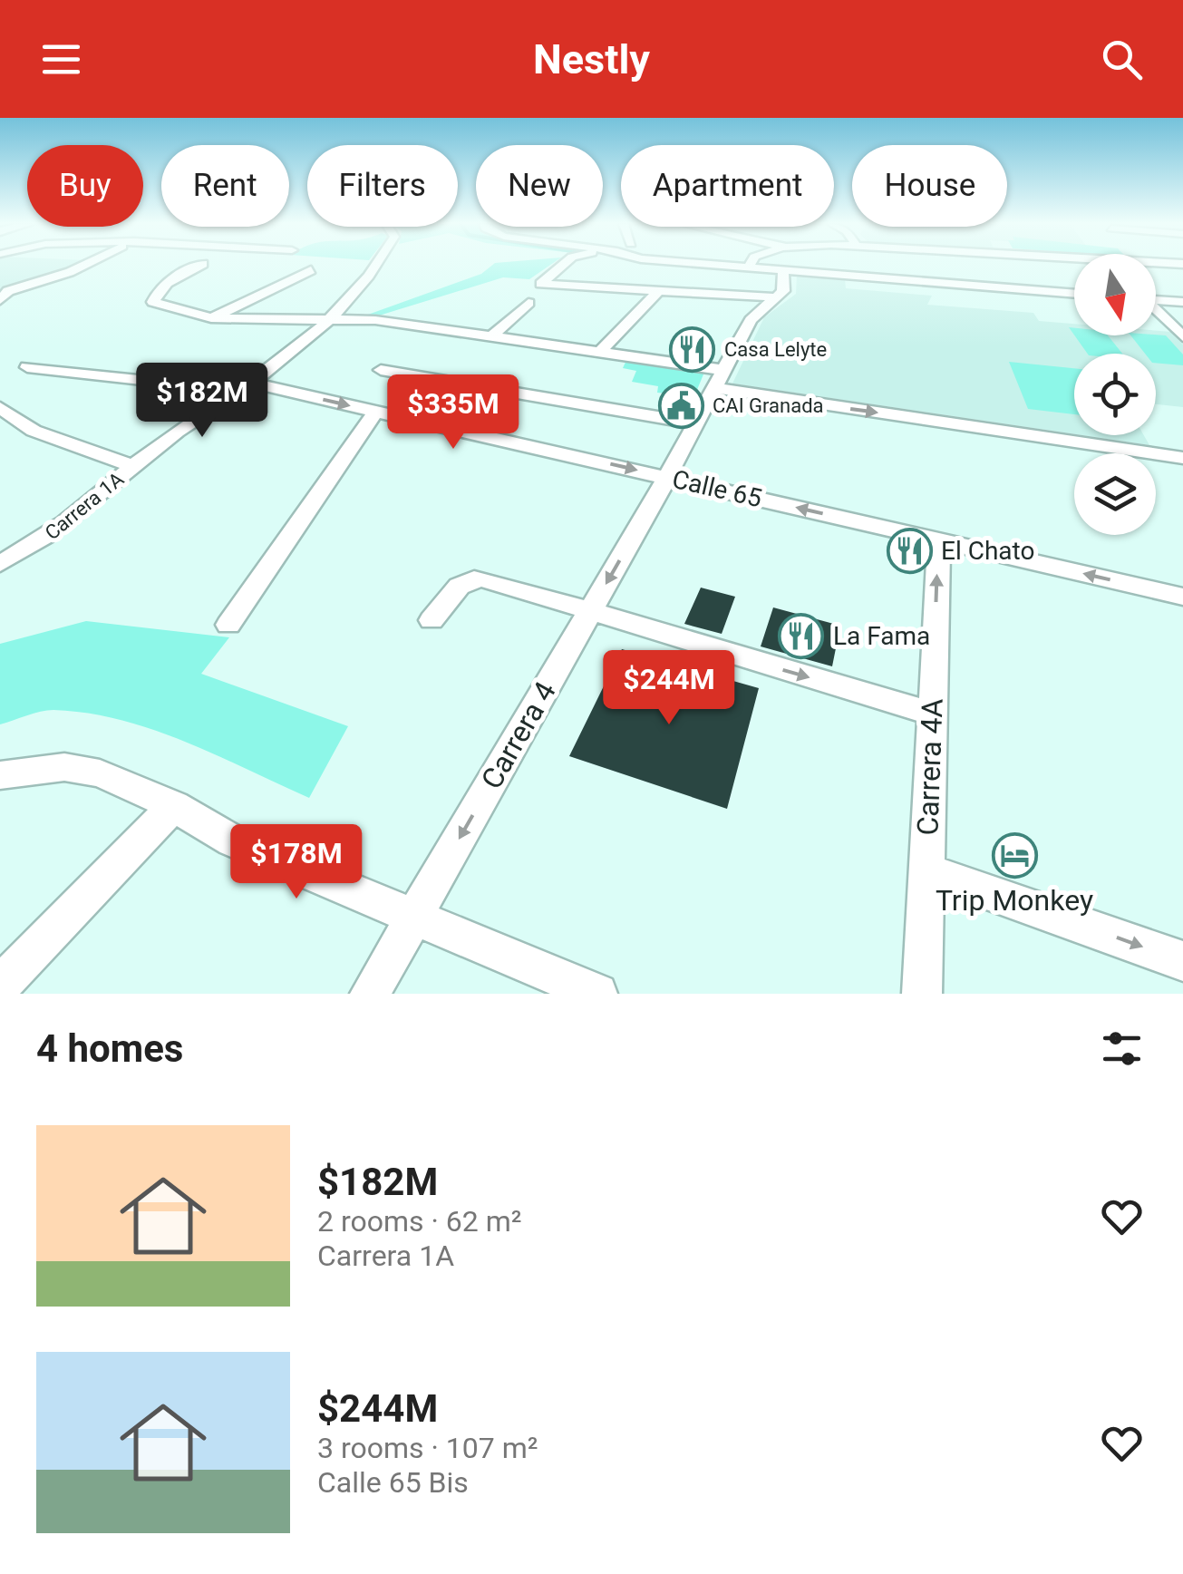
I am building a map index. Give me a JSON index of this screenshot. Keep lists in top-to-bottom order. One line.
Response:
{"streets":{"street":["Calle 65","Carrera 1A","Carrera 4","Carrera 4A"]},"crossings":[["Calle 65","Carrera 1A"],["Calle 65","Carrera 4"],["Calle 65","Carrera 4A"]],"one_way":["Carrera 4","Carrera 4A"],"places":{"restaurant":["Casa Lelyte","El Chato","La Fama"],"public building":["CAI Granada"],"hotel":["Trip Monkey"]},"north":"bottom","page":{"header":"Nestly","chip":["Buy","Rent","Filters","New","Apartment","House"],"price":["$182M","$335M","$244M","$178M"],"heading":"4 homes","list":[{"name":"$182M","note":"2 rooms · 62 m² · Carrera 1A"},{"name":"$244M","note":"3 rooms · 107 m² · Calle 65 Bis"}]}}
